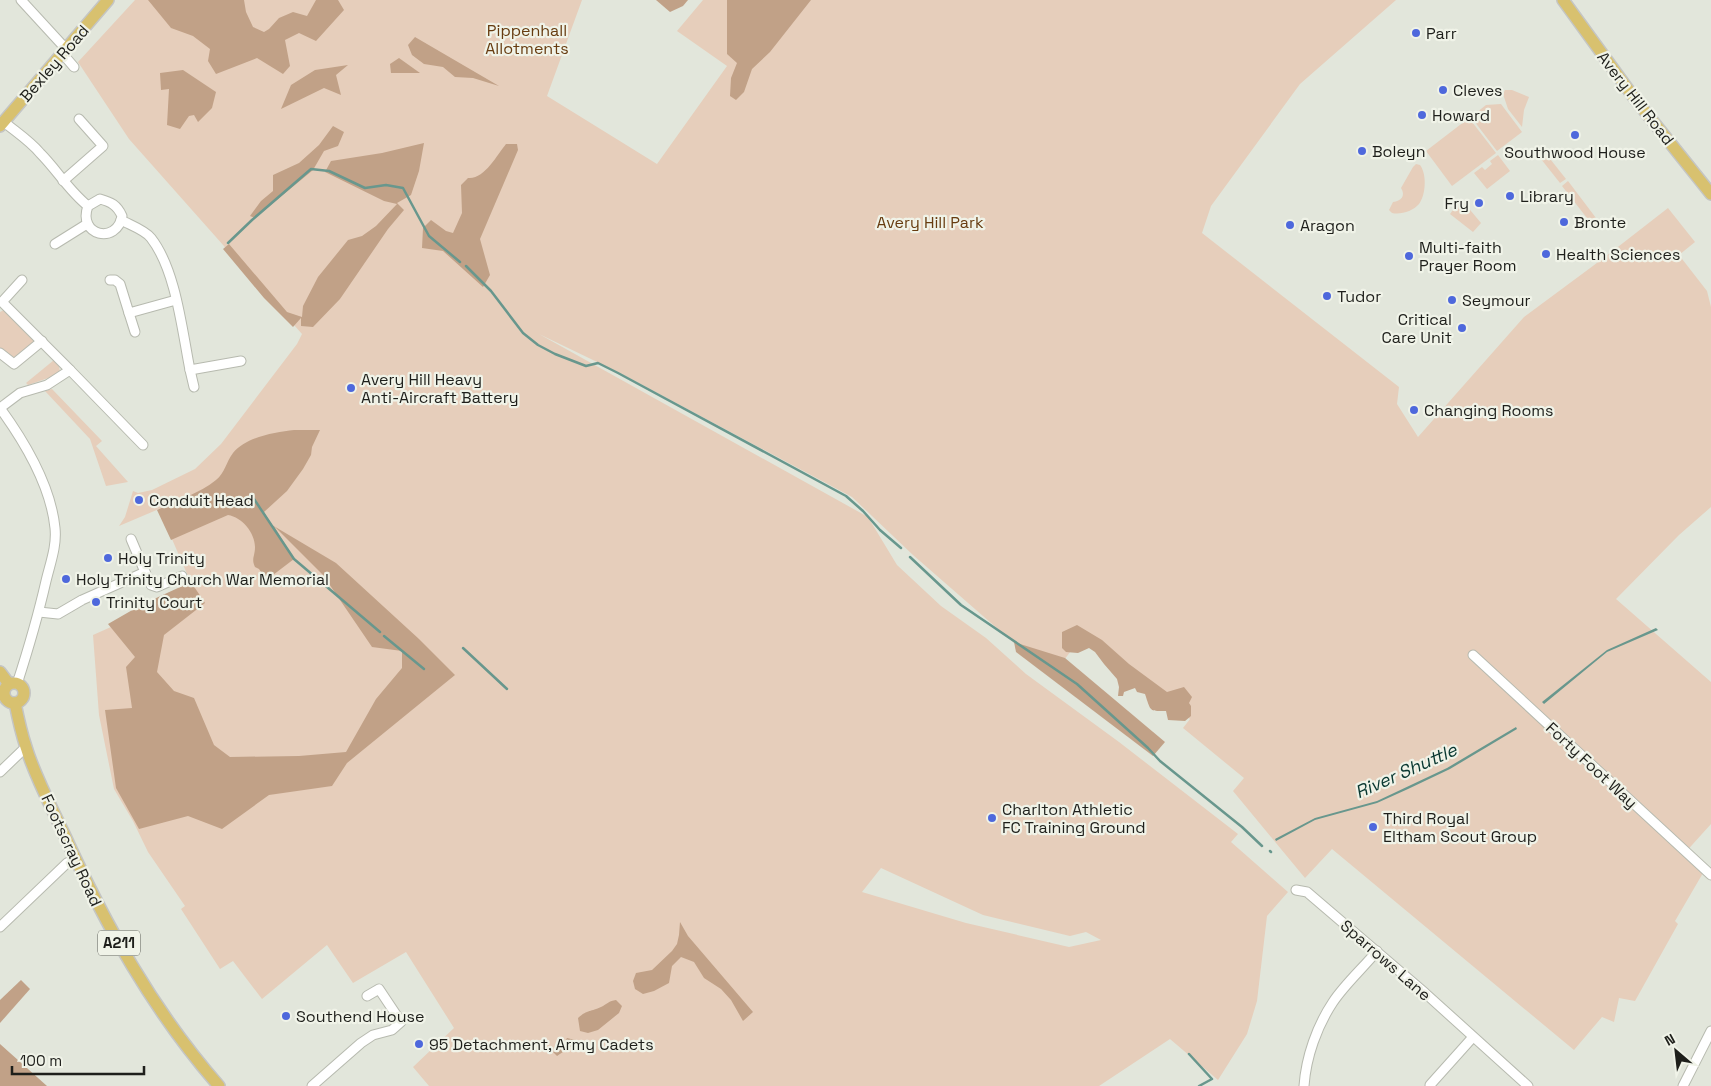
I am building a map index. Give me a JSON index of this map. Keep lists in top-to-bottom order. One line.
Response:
{"streets":{"main road":["Bexley Road","Avery Hill Road","Footscray Road","A211"],"street":["Forty Foot Way","Sparrows Lane"]},"crossings":[["Footscray Road","A211"]],"water":["River Shuttle"],"parks":["Pippenhall Allotments","Avery Hill Park"],"places":["Parr","Cleves","Howard","Southwood House","Boleyn","Library","Fry","Bronte","Aragon","Health Sciences","Multi-faith Prayer Room","Tudor","Seymour","Critical Care Unit","Avery Hill Heavy Anti-Aircraft Battery","Changing Rooms","Conduit Head","Holy Trinity","Holy Trinity Church War Memorial","Trinity Court","Charlton Athletic FC Training Ground","Third Royal Eltham Scout Group","Southend House","95 Detachment, Army Cadets"],"scale_bar":"100 m","north":"top left"}
